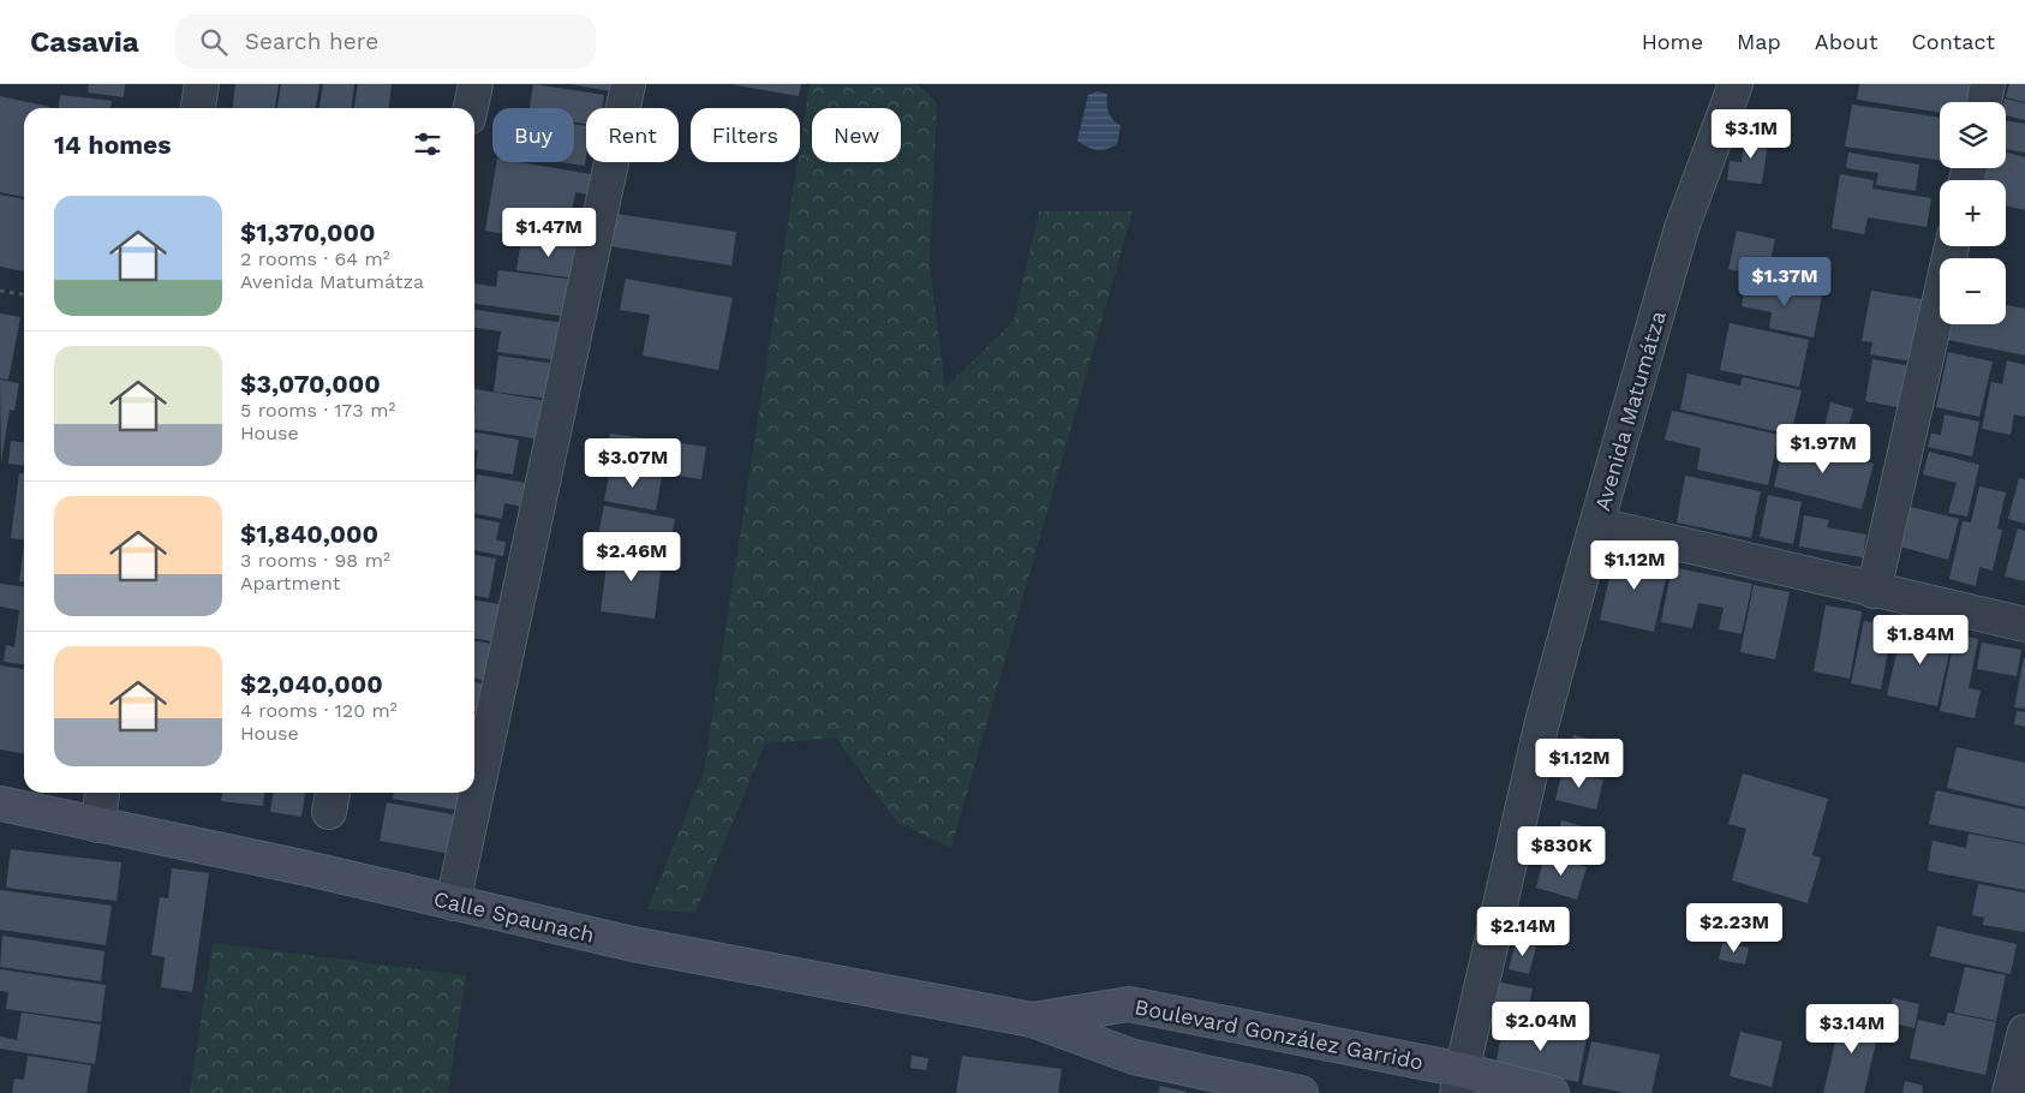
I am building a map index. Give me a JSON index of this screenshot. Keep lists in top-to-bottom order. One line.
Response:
{"streets":{"street":["Avenida Matumátza","Calle Spaunach","Boulevard González Garrido"]},"crossings":[["Avenida Matumátza","Boulevard González Garrido"],["Calle Spaunach","Boulevard González Garrido"]],"page":{"header":"Casavia","search":"Search here","nav":["Home","Map","About","Contact"],"map_buttons":["+","−"],"chip":["Buy","Rent","Filters","New"],"heading":"14 homes","price":["$3.1M","$1.47M","$1.37M","$1.97M","$3.07M","$2.46M","$1.12M","$1.84M","$1.12M","$830K","$2.23M","$2.14M","$2.04M","$3.14M"],"list":[{"name":"$1,370,000","note":"2 rooms · 64 m² · Avenida Matumátza"},{"name":"$3,070,000","note":"5 rooms · 173 m² · House"},{"name":"$1,840,000","note":"3 rooms · 98 m² · Apartment"},{"name":"$2,040,000","note":"4 rooms · 120 m² · House"}]}}
